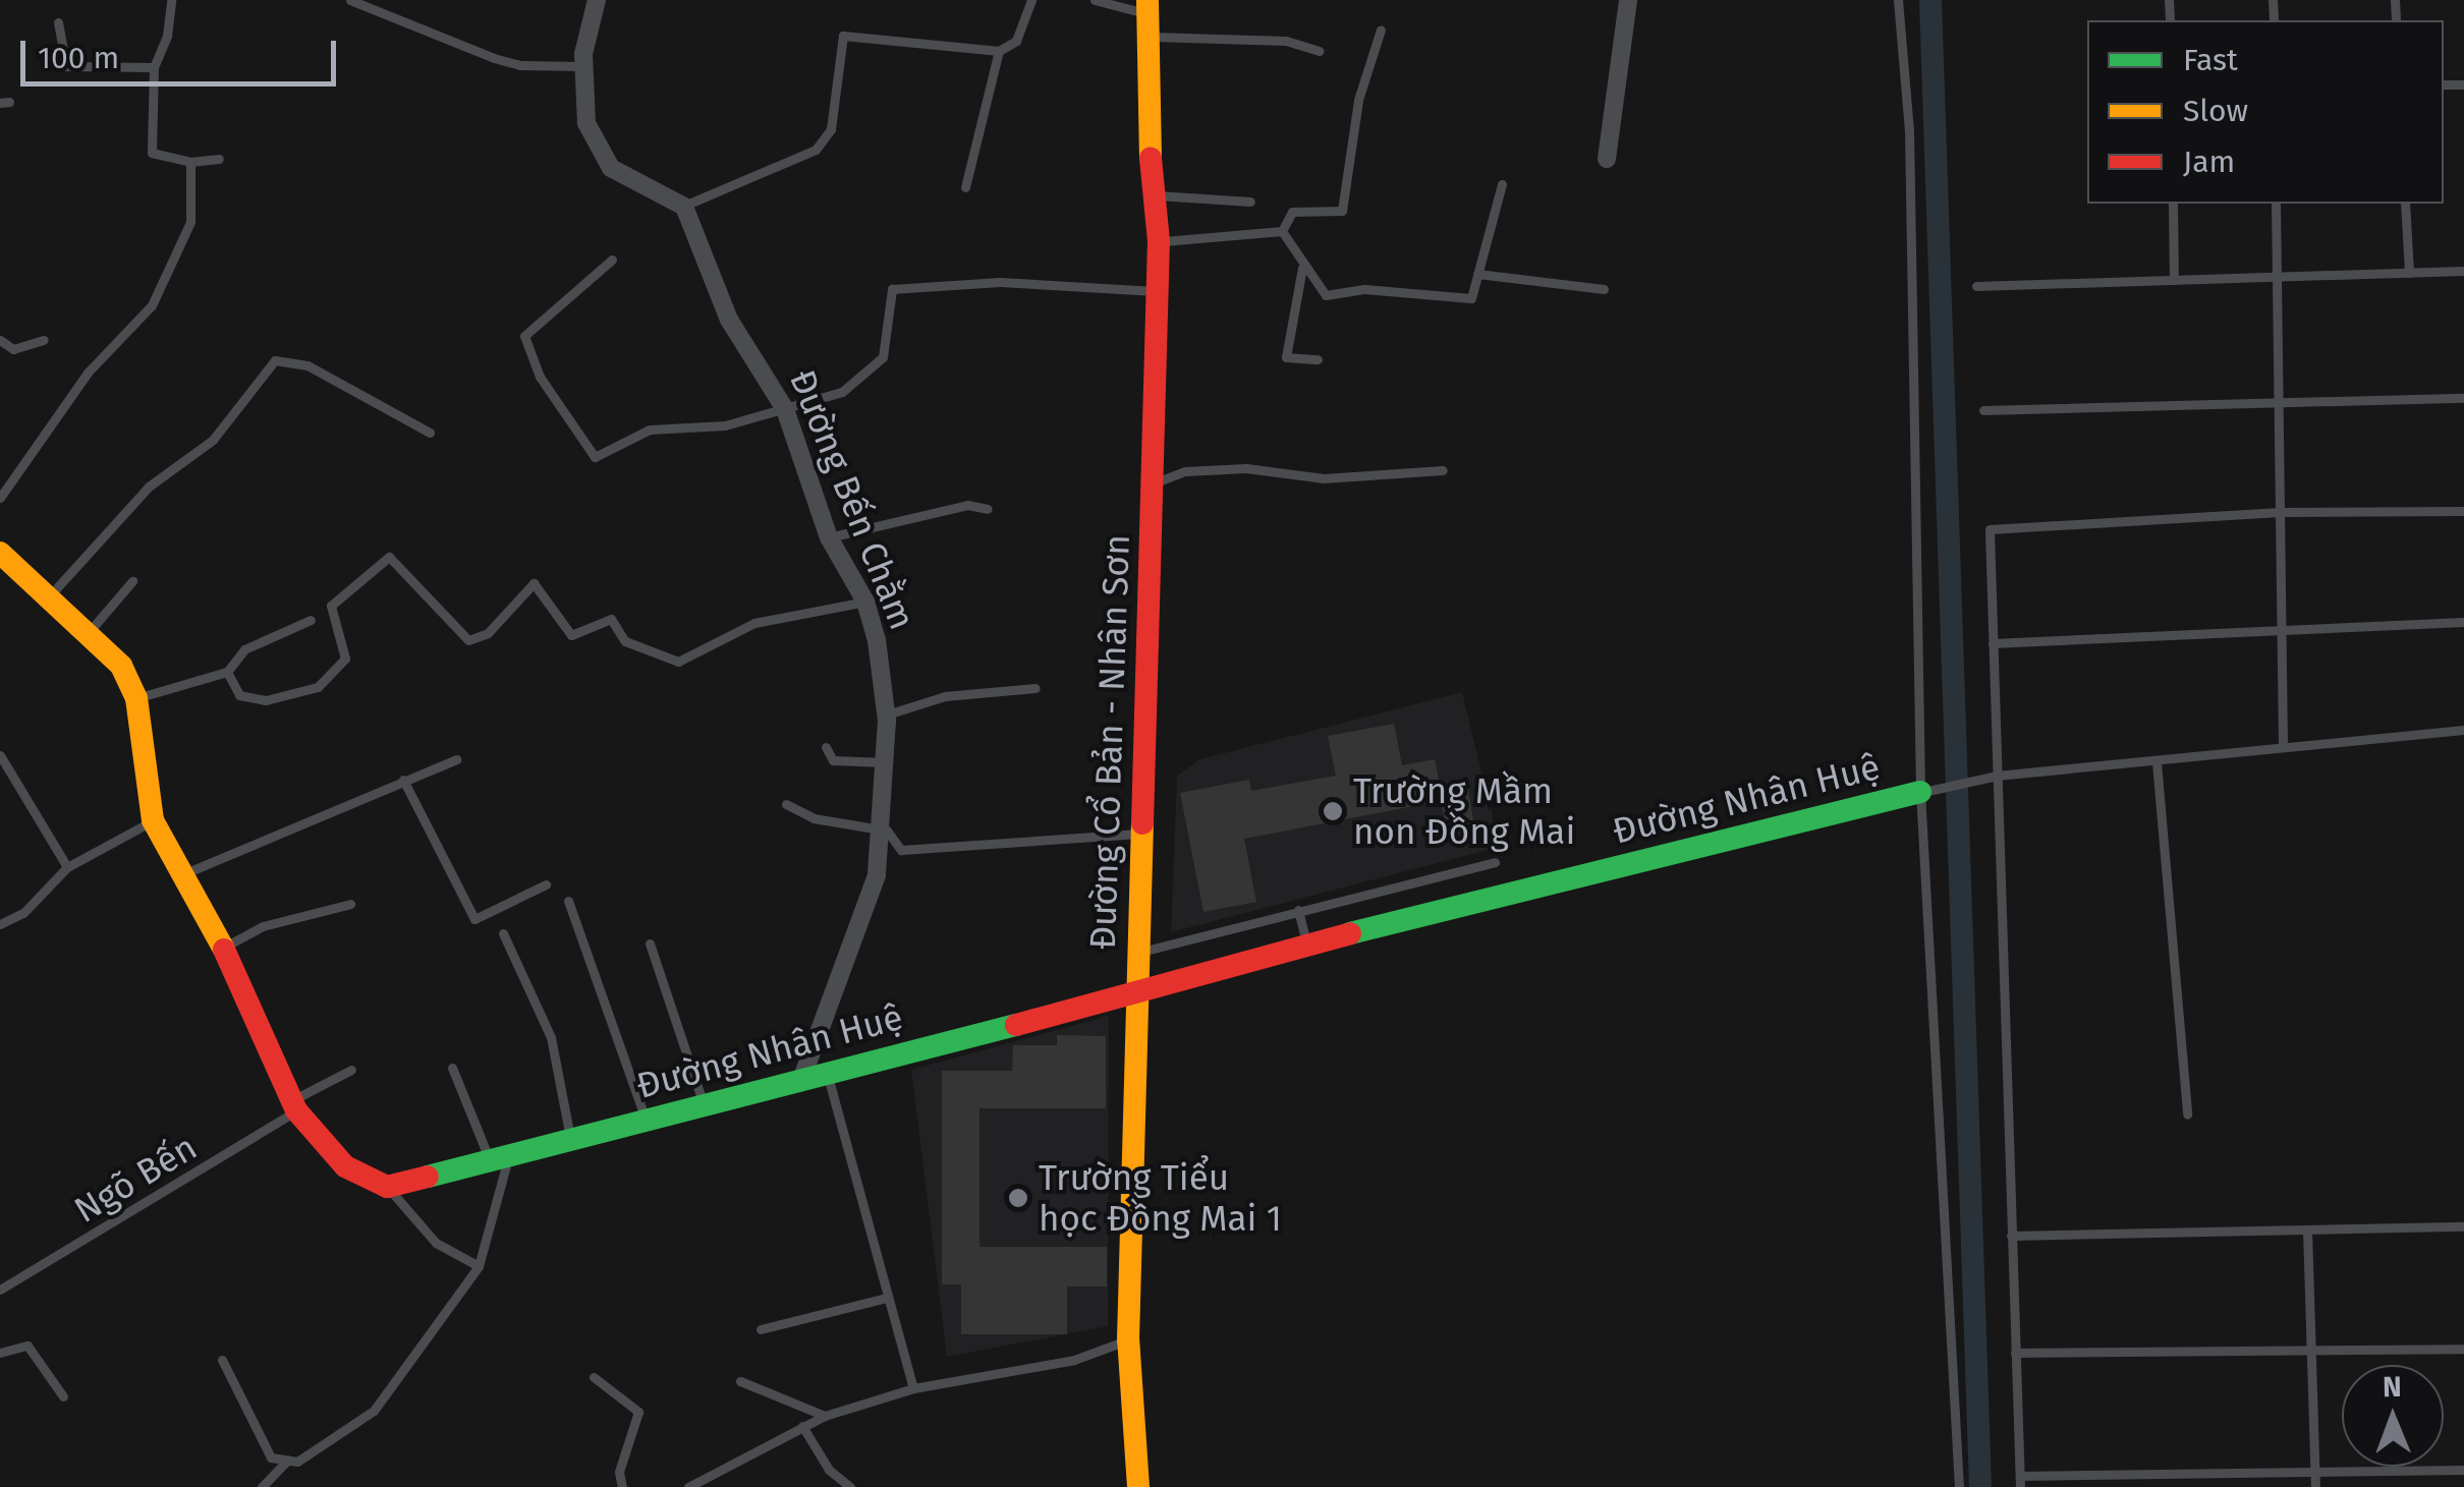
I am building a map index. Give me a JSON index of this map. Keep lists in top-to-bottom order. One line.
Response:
{"streets":{"street":["Đường Bến Chằm","Đường Cổ Bản - Nhân Sơn","Đường Nhân Huệ"],"lane":["Ngõ Bến"]},"crossings":[["Đường Bến Chằm","Đường Nhân Huệ"],["Đường Cổ Bản - Nhân Sơn","Đường Nhân Huệ"]],"places":["Trường Mầm non Đồng Mai","Trường Tiểu học Đồng Mai 1"],"legend":["Fast","Slow","Jam"],"scale_bar":"100 m","north":"top"}
